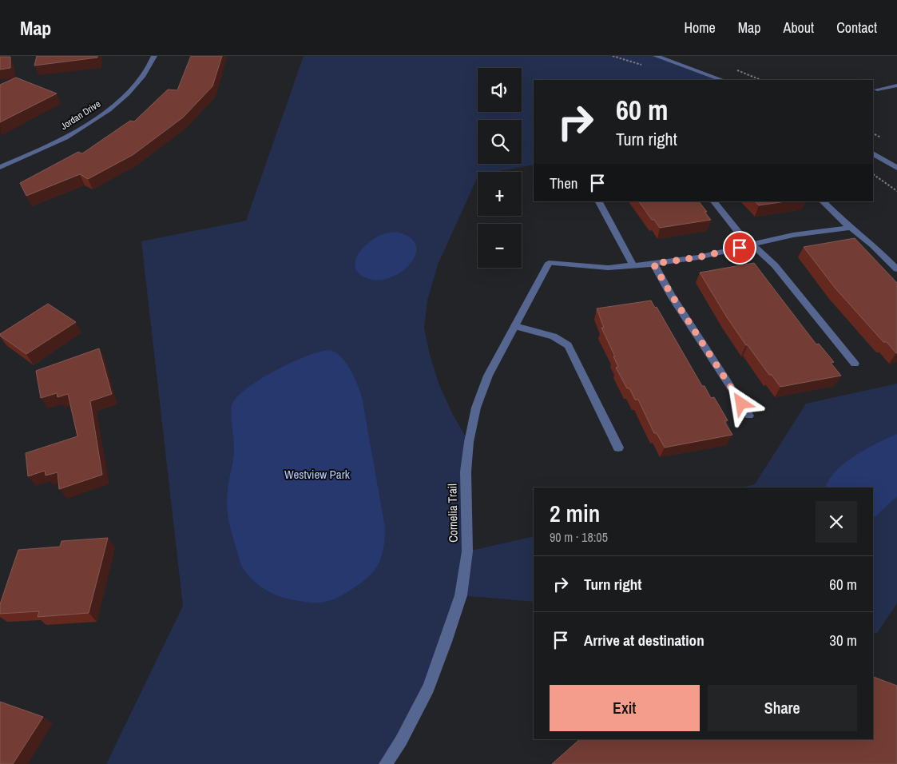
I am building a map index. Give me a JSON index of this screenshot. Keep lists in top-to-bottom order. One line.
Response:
{"streets":{"street":["Jordan Drive","Cornelia Trail"]},"parks":["Westview Park"],"page":{"header":"Map","nav":["Home","Map","About","Contact"],"map_buttons":["+","−"],"turn":["60 m","Turn right"],"then":"Then","heading":["2 min","90 m · 18:05"],"list":[{"name":"Turn right","value":"60 m"},{"name":"Arrive at destination","value":"30 m"}],"buttons":["Exit","Share"]}}
